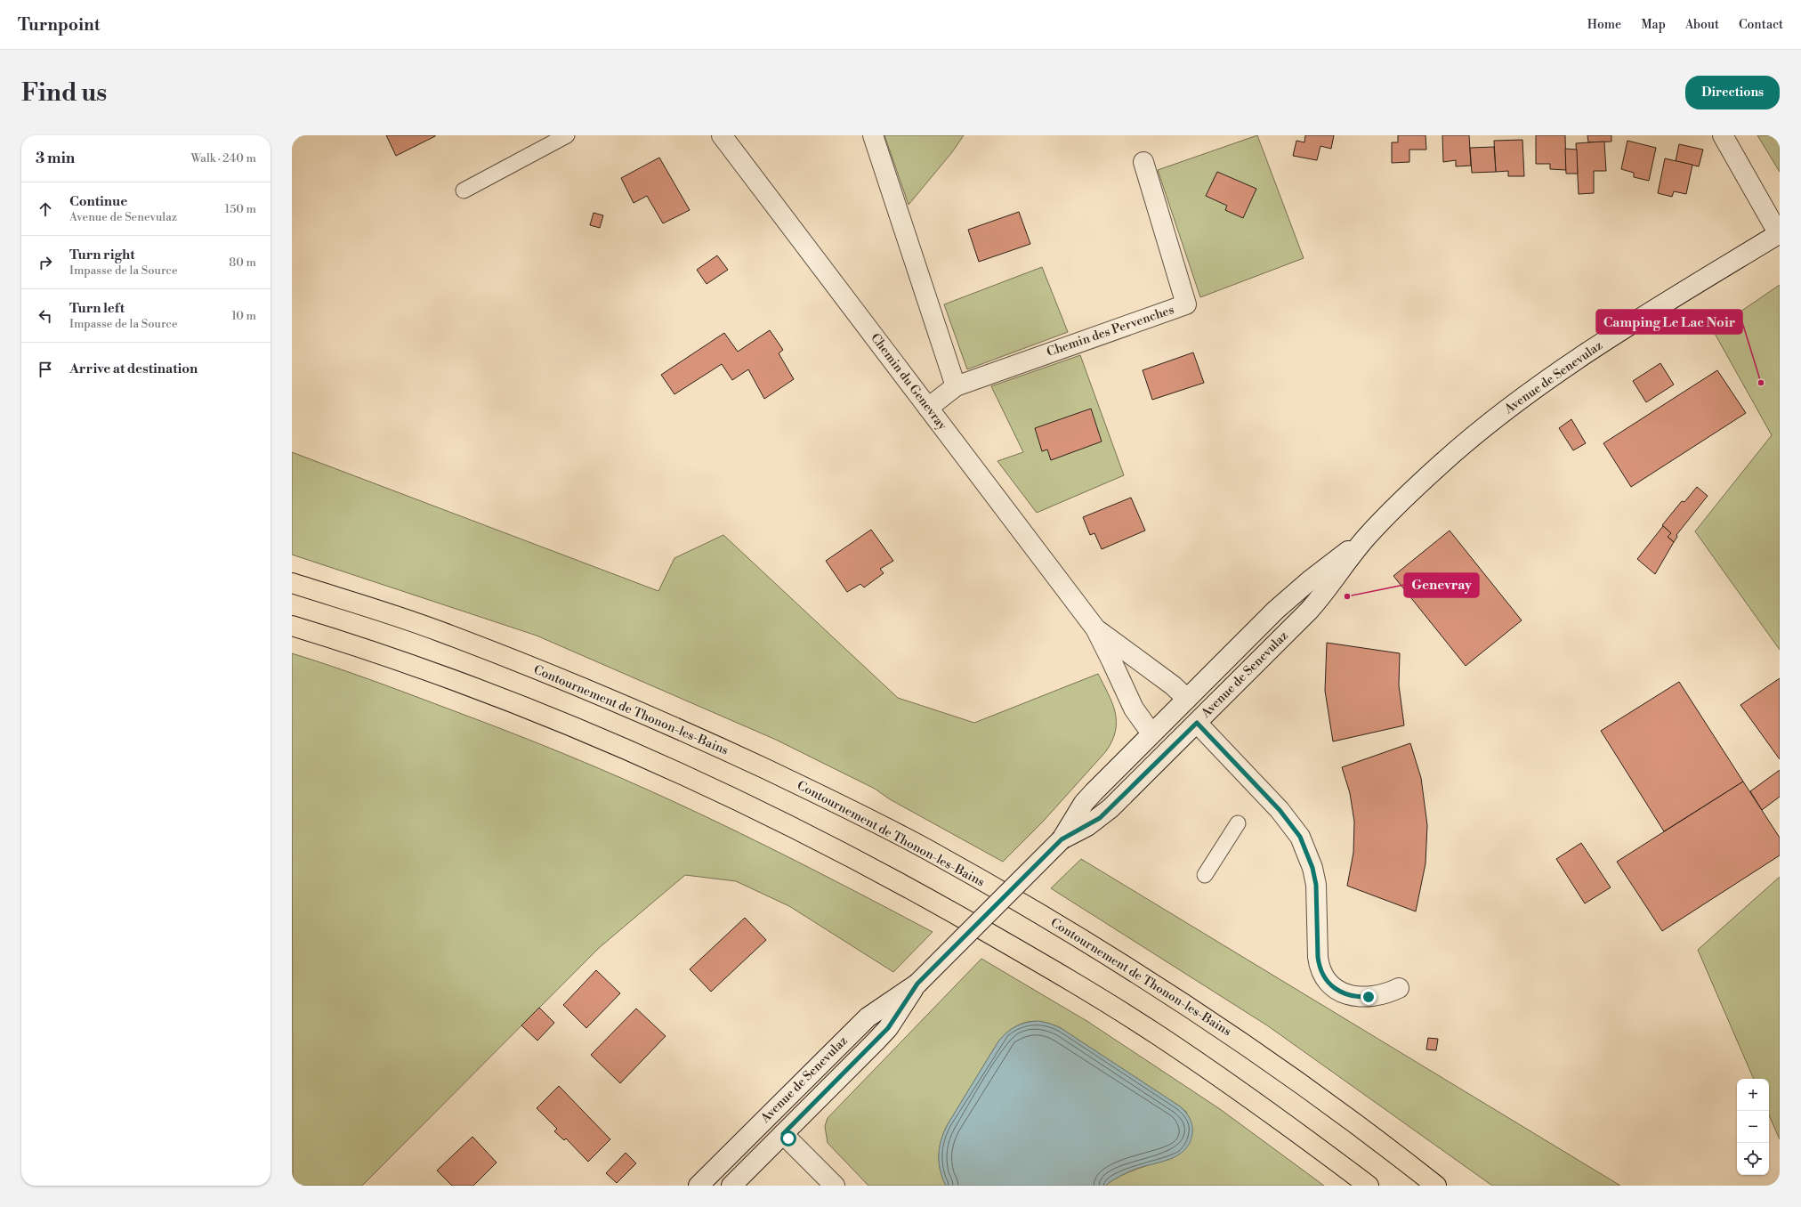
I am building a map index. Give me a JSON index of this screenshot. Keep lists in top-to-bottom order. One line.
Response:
{"streets":{"highway":["Contournement de Thonon-les-Bains"],"main road":["Chemin des Pervenches","Avenue de Senevulaz","Chemin du Genevray"]},"crossings":[["Chemin des Pervenches","Chemin du Genevray"],["Avenue de Senevulaz","Chemin du Genevray"]],"places":["Camping Le Lac Noir","Genevray"],"page":{"header":"Turnpoint","nav":["Home","Map","About","Contact"],"buttons":"Directions","title":"Find us","heading":["3 min","Walk · 240 m"],"list":[["Continue","Avenue de Senevulaz","150 m"],["Turn right","Impasse de la Source","80 m"],["Turn left","Impasse de la Source","10 m"],"Arrive at destination"],"map_buttons":["+","−"]}}
